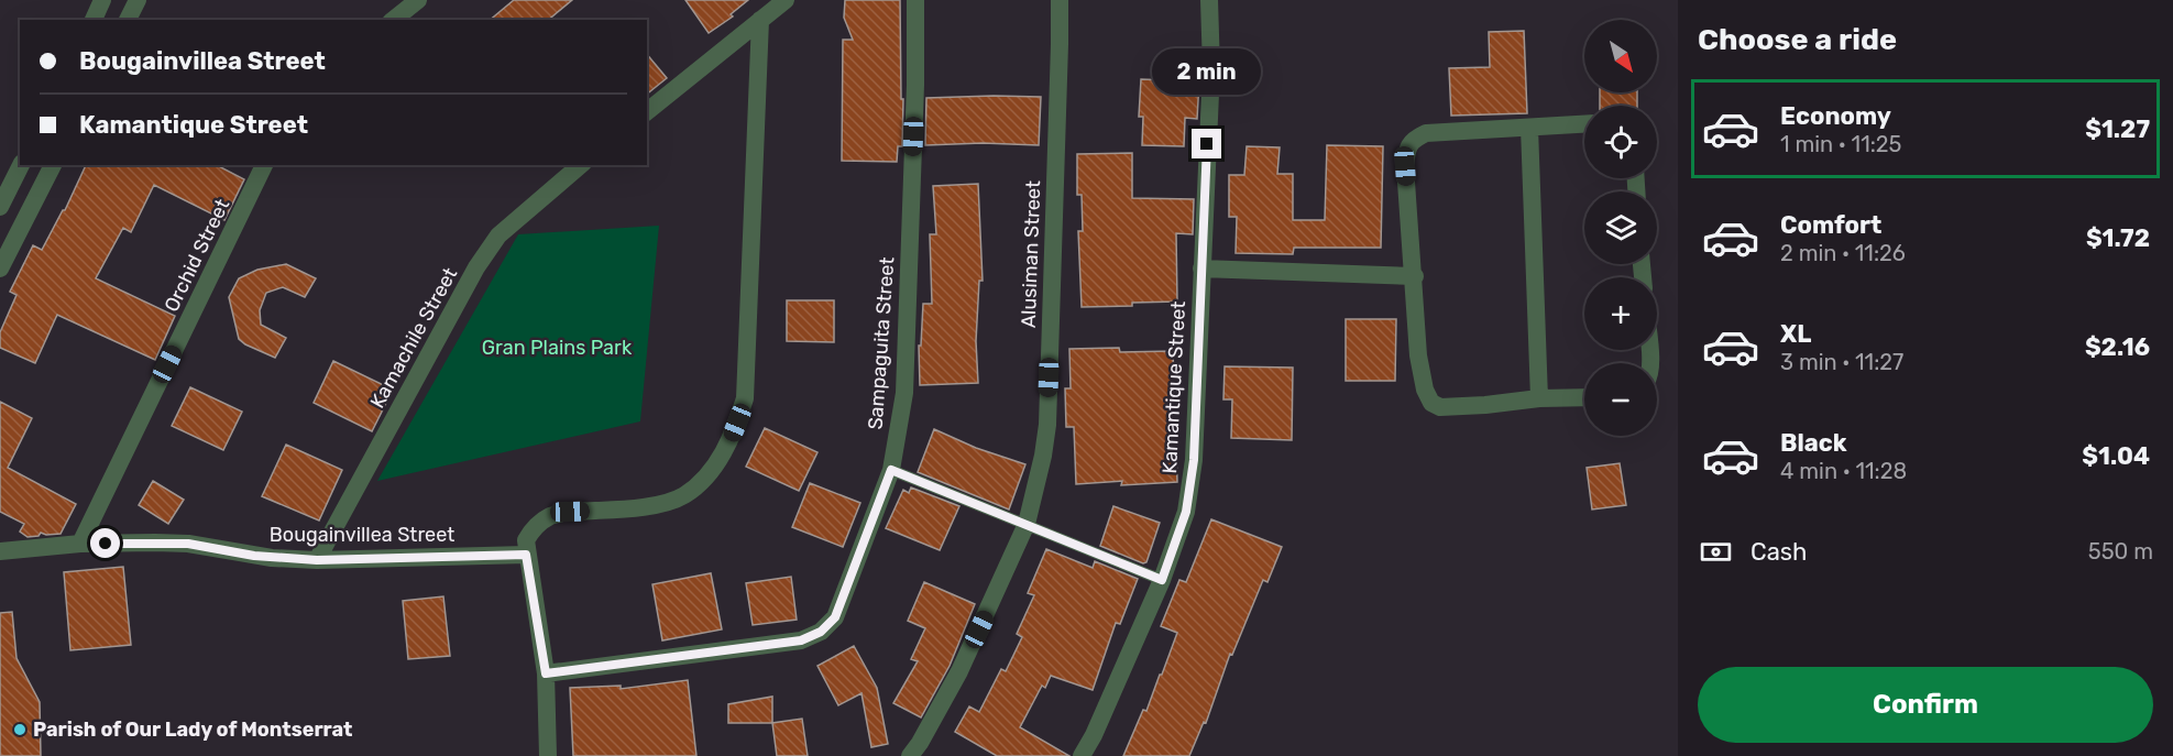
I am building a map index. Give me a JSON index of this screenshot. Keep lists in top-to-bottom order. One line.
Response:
{"streets":{"street":["Alusiman Street","Orchid Street","Kamachile Street","Sampaguita Street","Kamantique Street","Bougainvillea Street"]},"crossings":[["Orchid Street","Bougainvillea Street"],["Kamachile Street","Bougainvillea Street"]],"parks":["Gran Plains Park"],"places":["Parish of Our Lady of Montserrat"],"north":"bottom right","page":{"heading":"Choose a ride","map_buttons":["+","−"],"banner":["Bougainvillea Street","Kamantique Street"],"bubble":"2 min","list":[{"name":"Economy","note":"1 min · 11:25","value":"$1.27"},{"name":"Comfort","note":"2 min · 11:26","value":"$1.72"},{"name":"XL","note":"3 min · 11:27","value":"$2.16"},{"name":"Black","note":"4 min · 11:28","value":"$1.04"}],"pay":["Cash","550 m"],"buttons":"Confirm"}}
